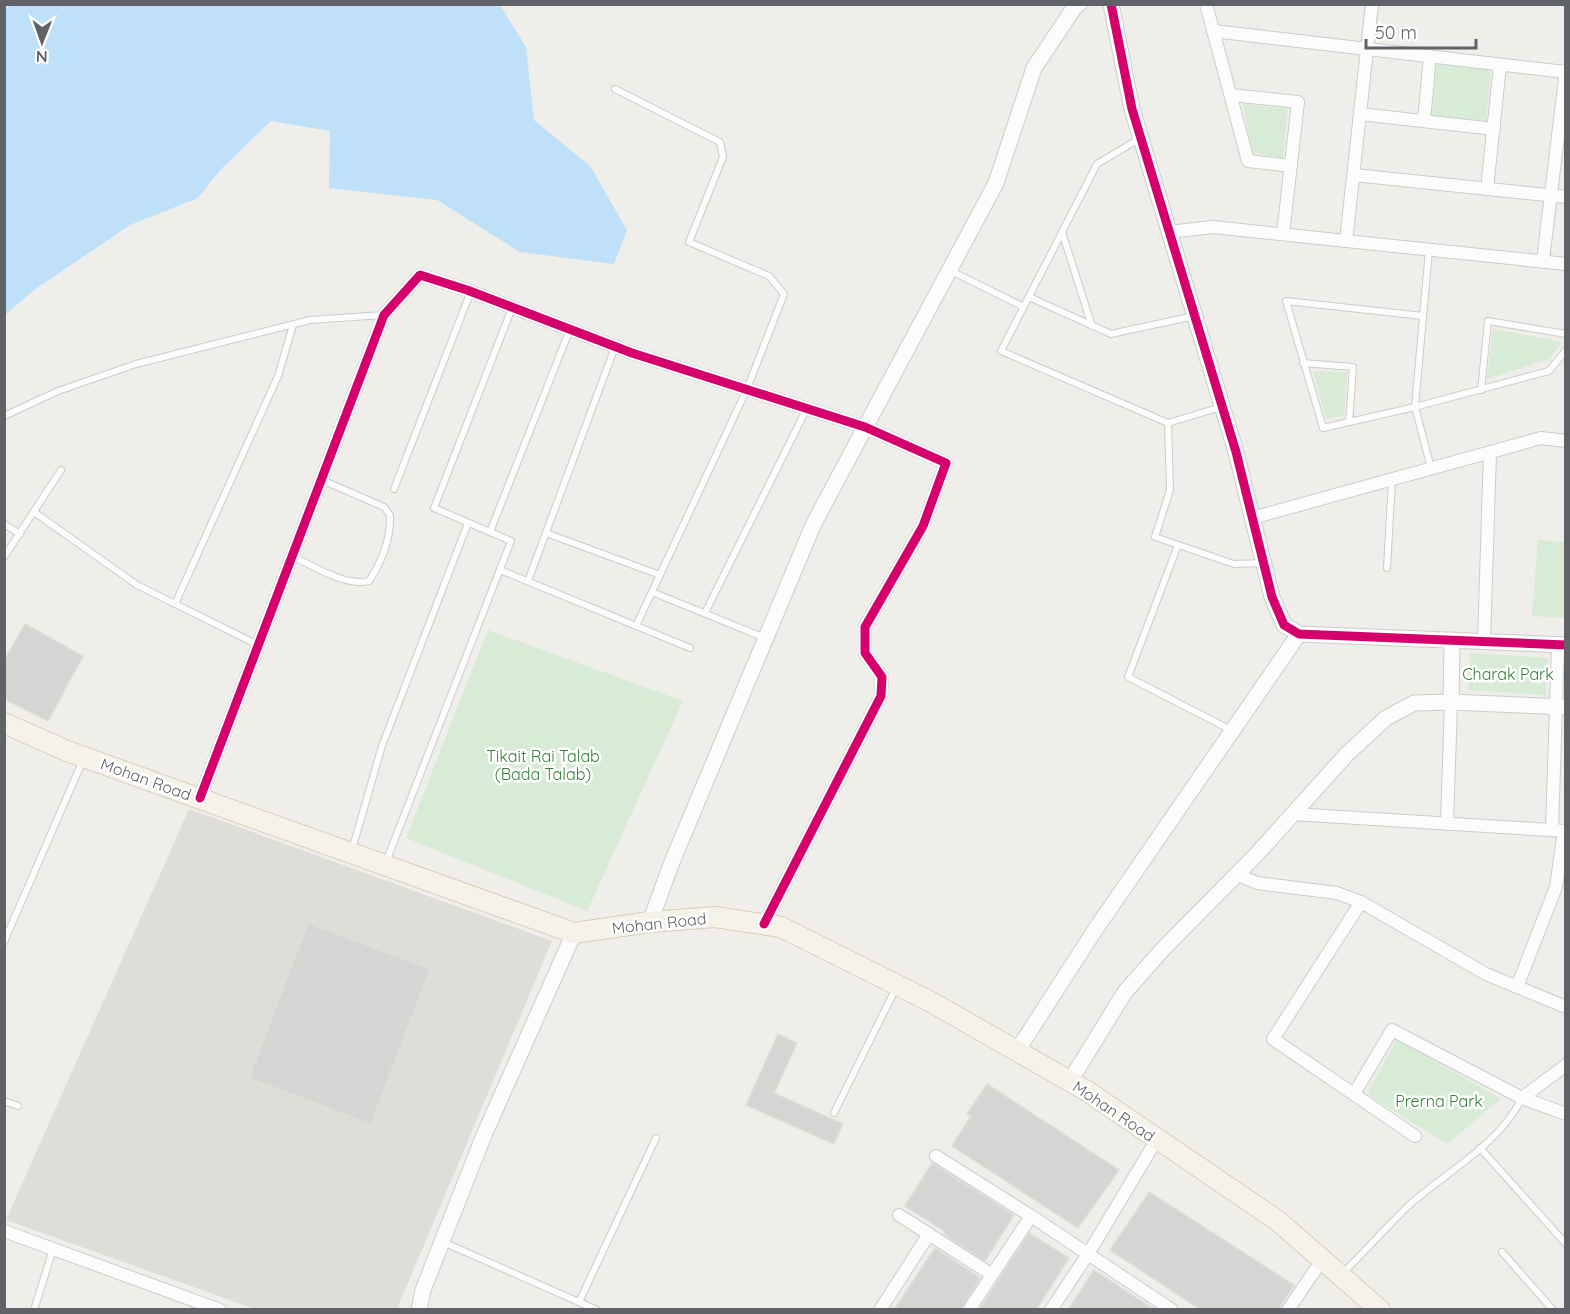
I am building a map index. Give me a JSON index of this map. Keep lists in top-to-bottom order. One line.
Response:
{"streets":{"main road":["Mohan Road"]},"parks":["Charak Park","Tikait Rai Talab (Bada Talab)","Prerna Park"],"scale_bar":"50 m","north":"bottom"}
